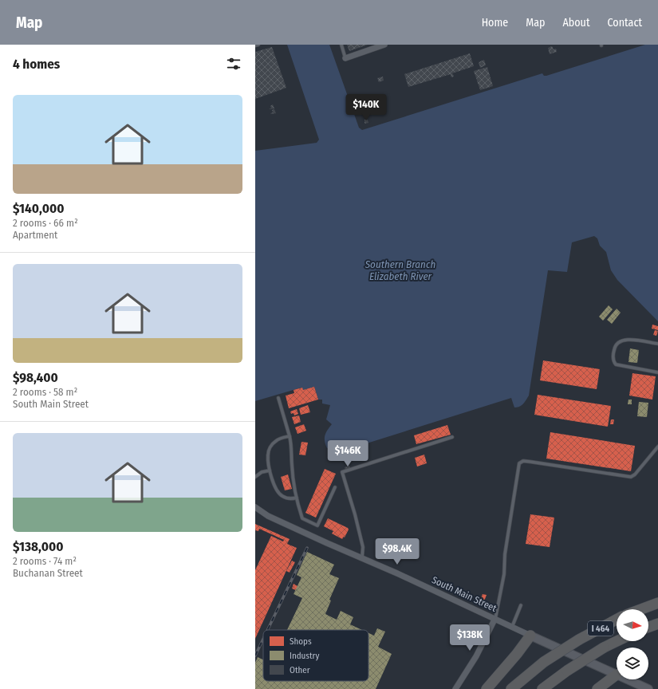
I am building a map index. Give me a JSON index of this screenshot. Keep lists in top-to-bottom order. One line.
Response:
{"streets":{"highway":["I 464"],"street":["South Main Street"]},"water":["Southern Branch Elizabeth River"],"legend":["Shops","Industry","Other"],"north":"right","page":{"header":"Map","nav":["Home","Map","About","Contact"],"heading":"4 homes","list":[{"name":"$140,000","note":"2 rooms · 66 m² · Apartment"},{"name":"$98,400","note":"2 rooms · 58 m² · South Main Street"},{"name":"$138,000","note":"2 rooms · 74 m² · Buchanan Street"}],"price":["$140K","$146K","$98.4K","$138K"]}}
